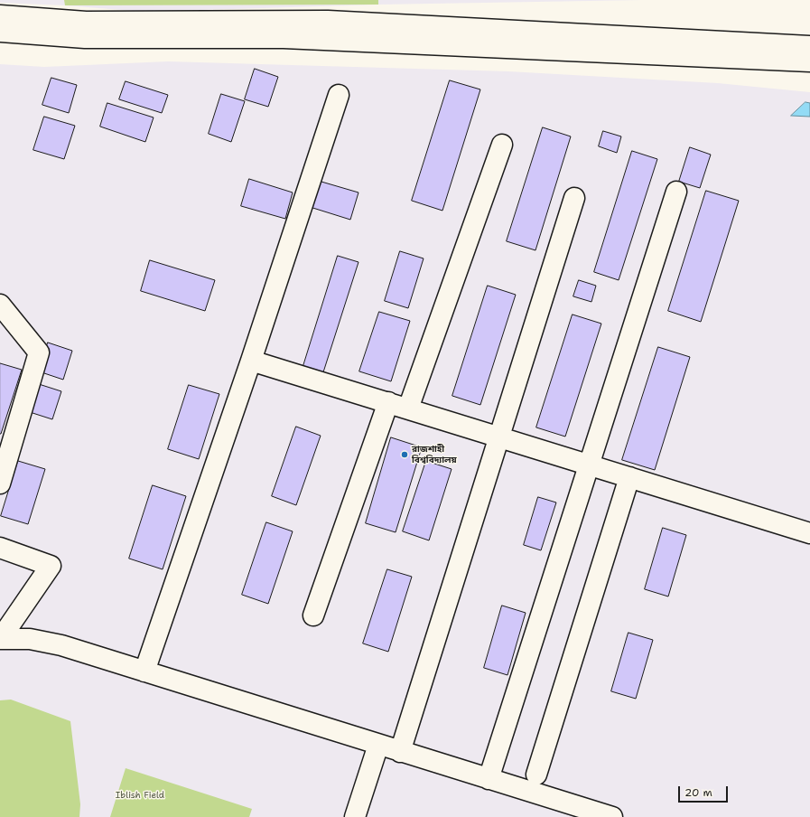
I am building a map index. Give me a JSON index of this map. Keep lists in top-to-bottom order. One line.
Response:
{"parks":["Iblish Field"],"places":["রাজশাহী বিশ্ববিদ্যালয়"],"scale_bar":"20 m"}
